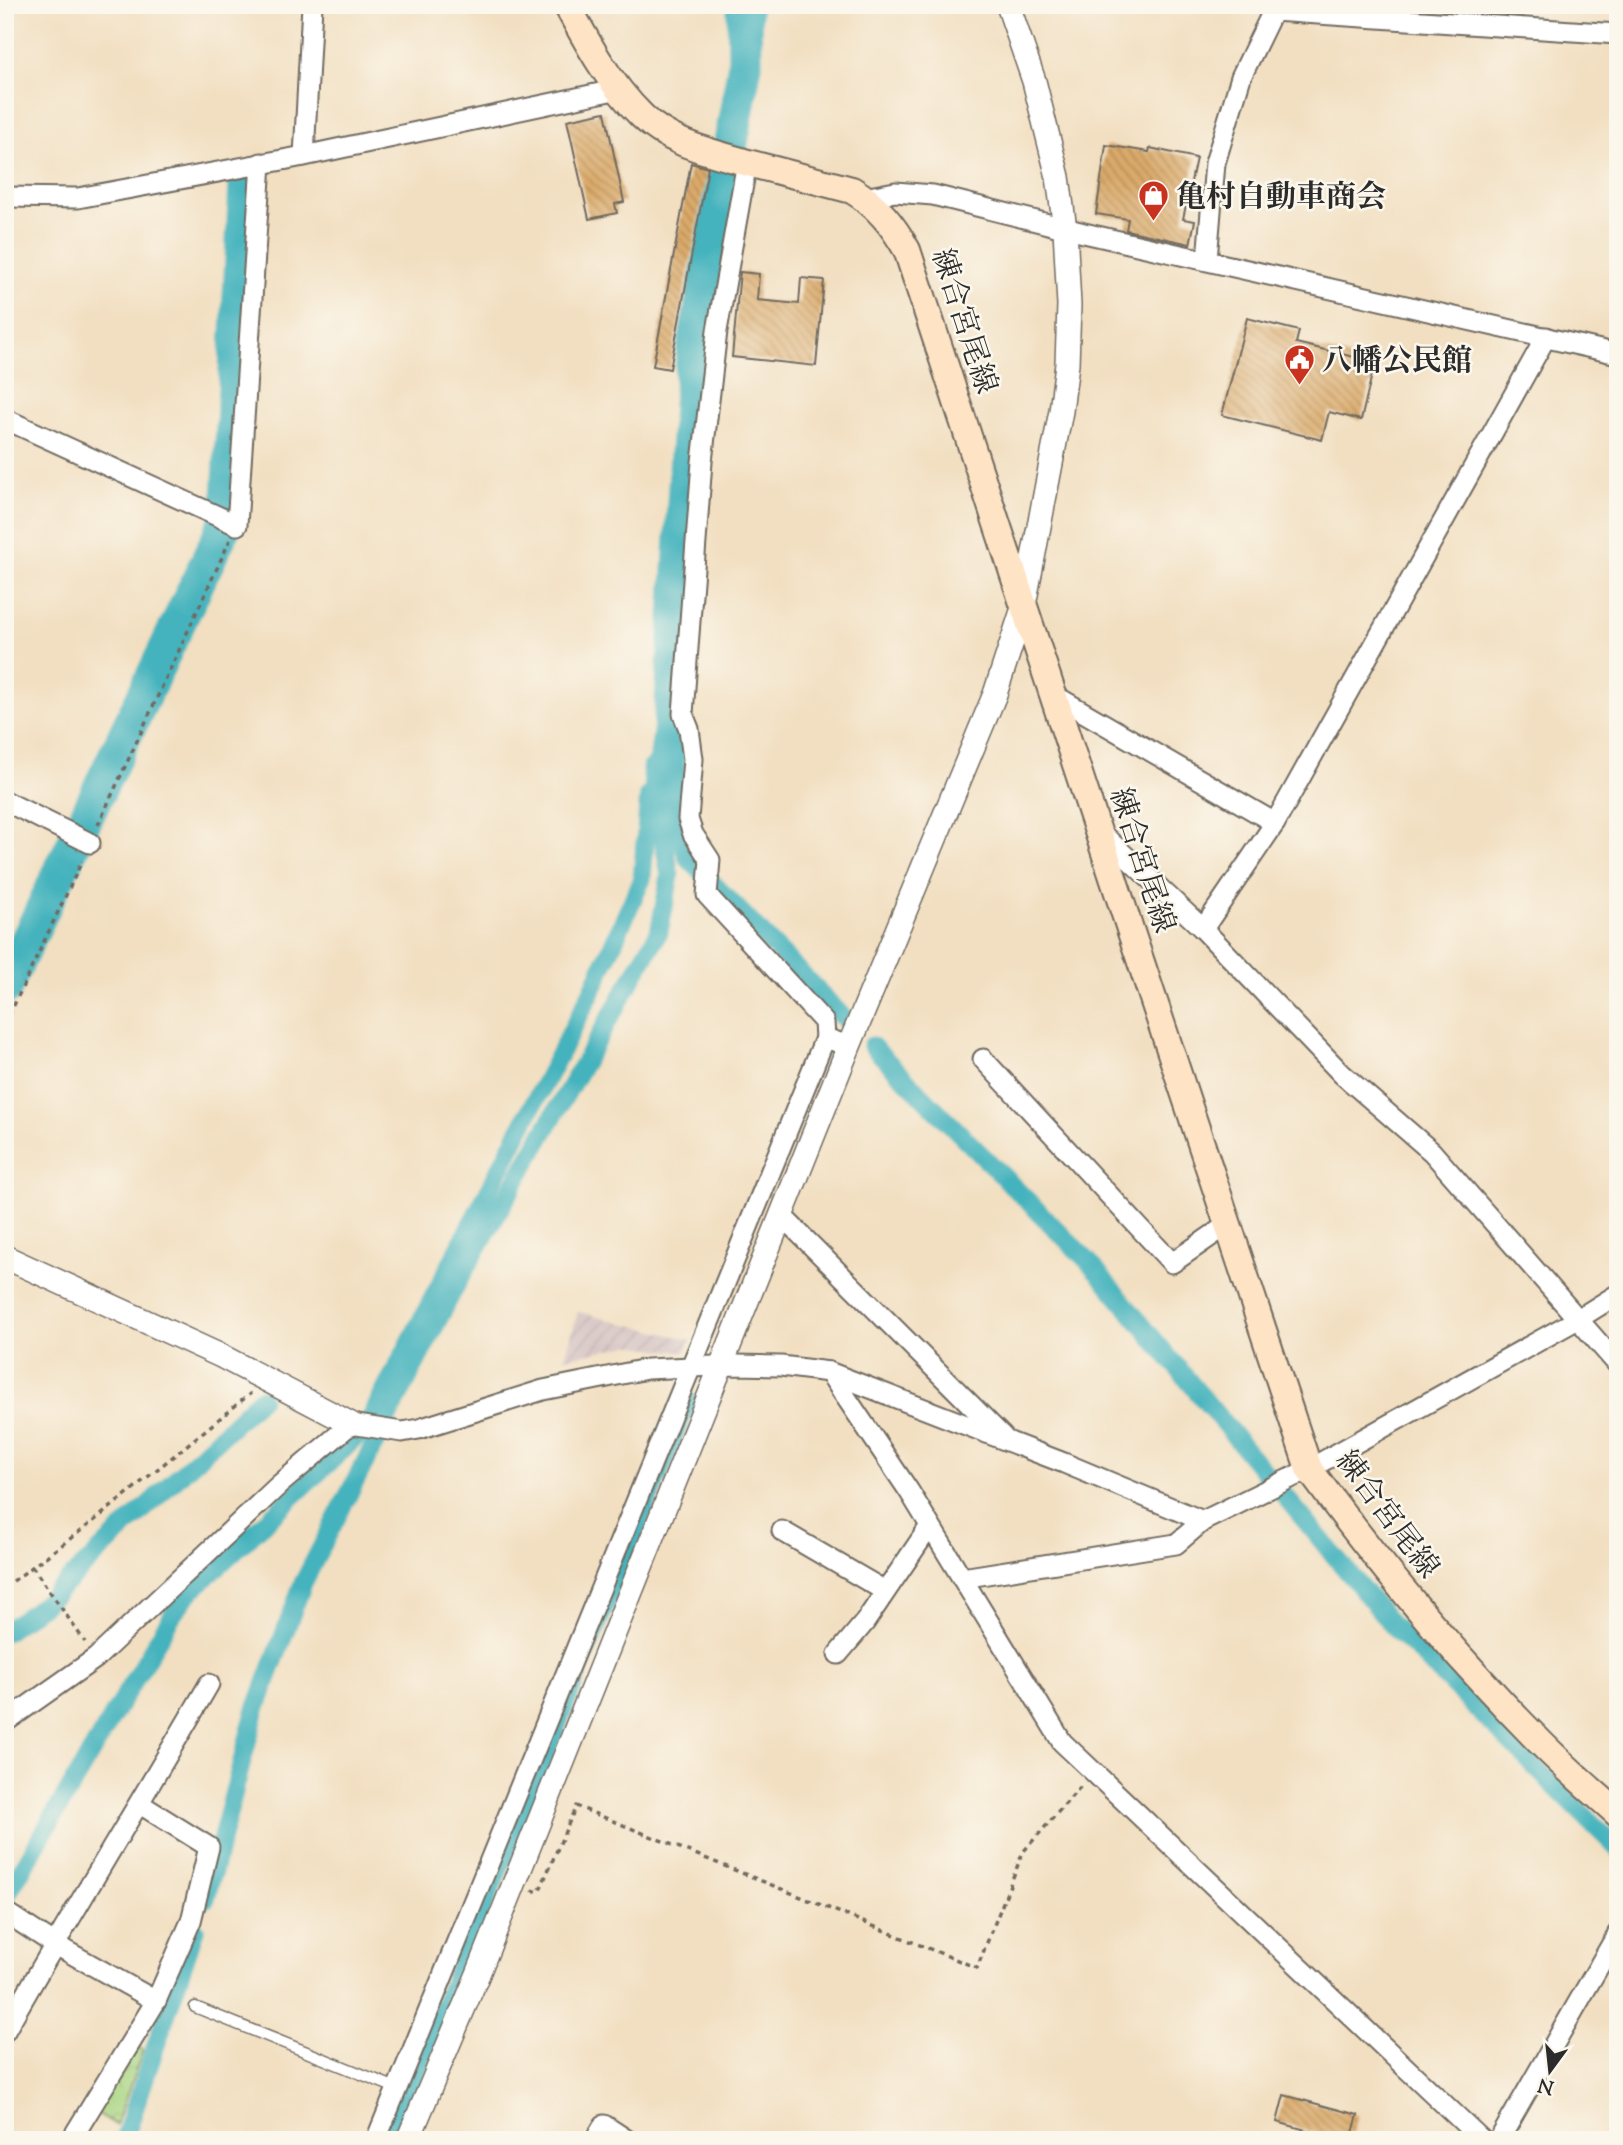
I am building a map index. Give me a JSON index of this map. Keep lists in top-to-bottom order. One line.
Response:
{"streets":{"main road":["練合宮尾線"]},"places":{"shop":["亀村自動車商会"],"public building":["八幡公民館"]},"north":"bottom"}
